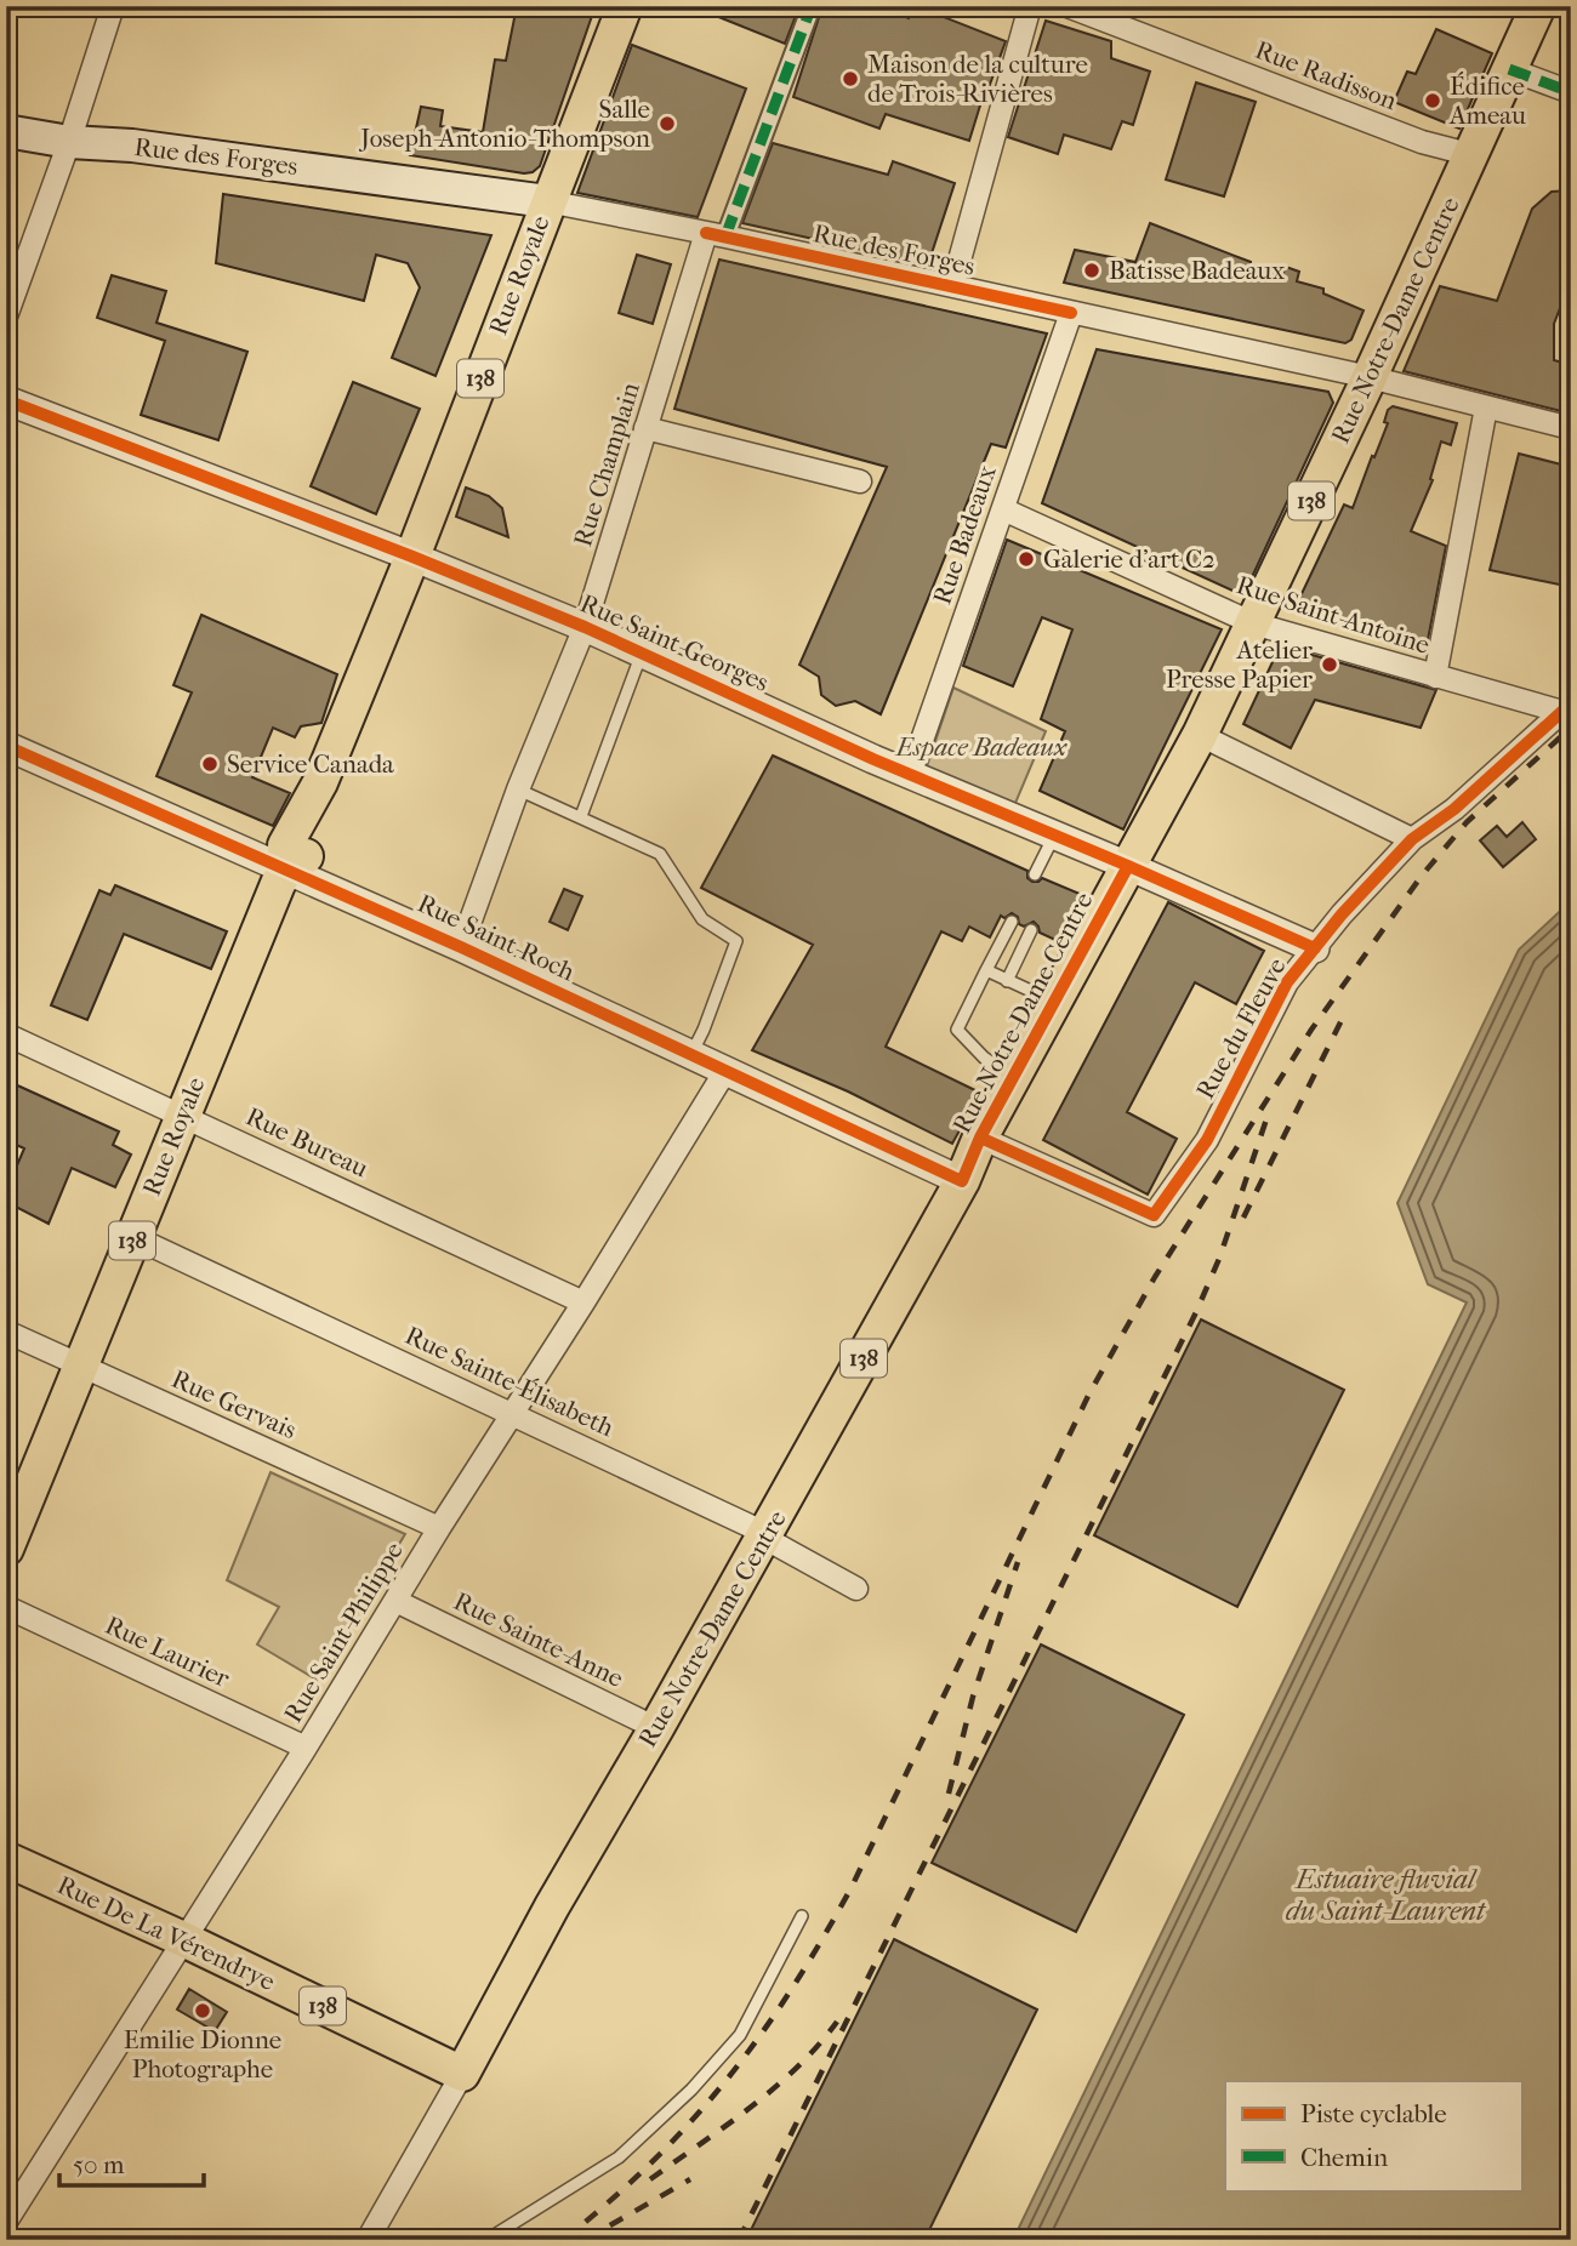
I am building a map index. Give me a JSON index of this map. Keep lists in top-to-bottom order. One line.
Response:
{"streets":{"main road":["Rue des Forges","Rue Royale","Rue Notre-Dame Centre","138","Rue De La Vérendrye"],"street":["Rue Radisson","Rue Champlain","Rue Badeaux","Rue Saint-Antoine","Rue Saint-Georges","Rue Saint-Roch","Rue du Fleuve","Rue Bureau","Rue Sainte-Élisabeth","Rue Gervais","Rue Saint-Philippe","Rue Sainte-Anne","Rue Laurier"]},"crossings":[["Rue Radisson","Rue Notre-Dame Centre"],["Rue des Forges","Rue Royale"],["Rue des Forges","Rue Notre-Dame Centre"],["Rue des Forges","Rue Champlain"],["Rue des Forges","Rue Badeaux"],["Rue Royale","Rue Saint-Georges"],["Rue Royale","Rue Saint-Roch"],["Rue Royale","Rue Bureau"],["Rue Royale","Rue Sainte-Élisabeth"],["Rue Royale","Rue Gervais"],["Rue Notre-Dame Centre","Rue Saint-Antoine"],["Rue Notre-Dame Centre","Rue Saint-Georges"],["Rue Notre-Dame Centre","Rue Saint-Roch"],["Rue Notre-Dame Centre","Rue du Fleuve"],["Rue Notre-Dame Centre","Rue Sainte-Élisabeth"],["Rue Notre-Dame Centre","Rue Sainte-Anne"],["Rue Notre-Dame Centre","Rue De La Vérendrye"],["Rue Champlain","Rue Saint-Georges"],["Rue Champlain","Rue Saint-Roch"],["Rue Badeaux","Rue Saint-Antoine"],["Rue Badeaux","Rue Saint-Georges"],["Rue Saint-Antoine","Rue du Fleuve"],["Rue Saint-Georges","Rue du Fleuve"],["Rue Saint-Roch","Rue Saint-Philippe"],["Rue Bureau","Rue Saint-Philippe"],["Rue Sainte-Élisabeth","Rue Saint-Philippe"],["Rue Gervais","Rue Saint-Philippe"],["Rue Saint-Philippe","Rue Sainte-Anne"],["Rue Saint-Philippe","Rue Laurier"],["Rue Saint-Philippe","Rue De La Vérendrye"]],"water":["Estuaire fluvial du Saint-Laurent"],"parks":["Espace Badeaux"],"places":["Maison de la culture de Trois-Rivières","Édifice Ameau","Salle Joseph-Antonio-Thompson","Batisse Badeaux","Galerie d'art C2","Atelier Presse Papier","Service Canada","Emilie Dionne Photographe"],"legend":["Piste cyclable","Chemin"],"scale_bar":"50 m"}
